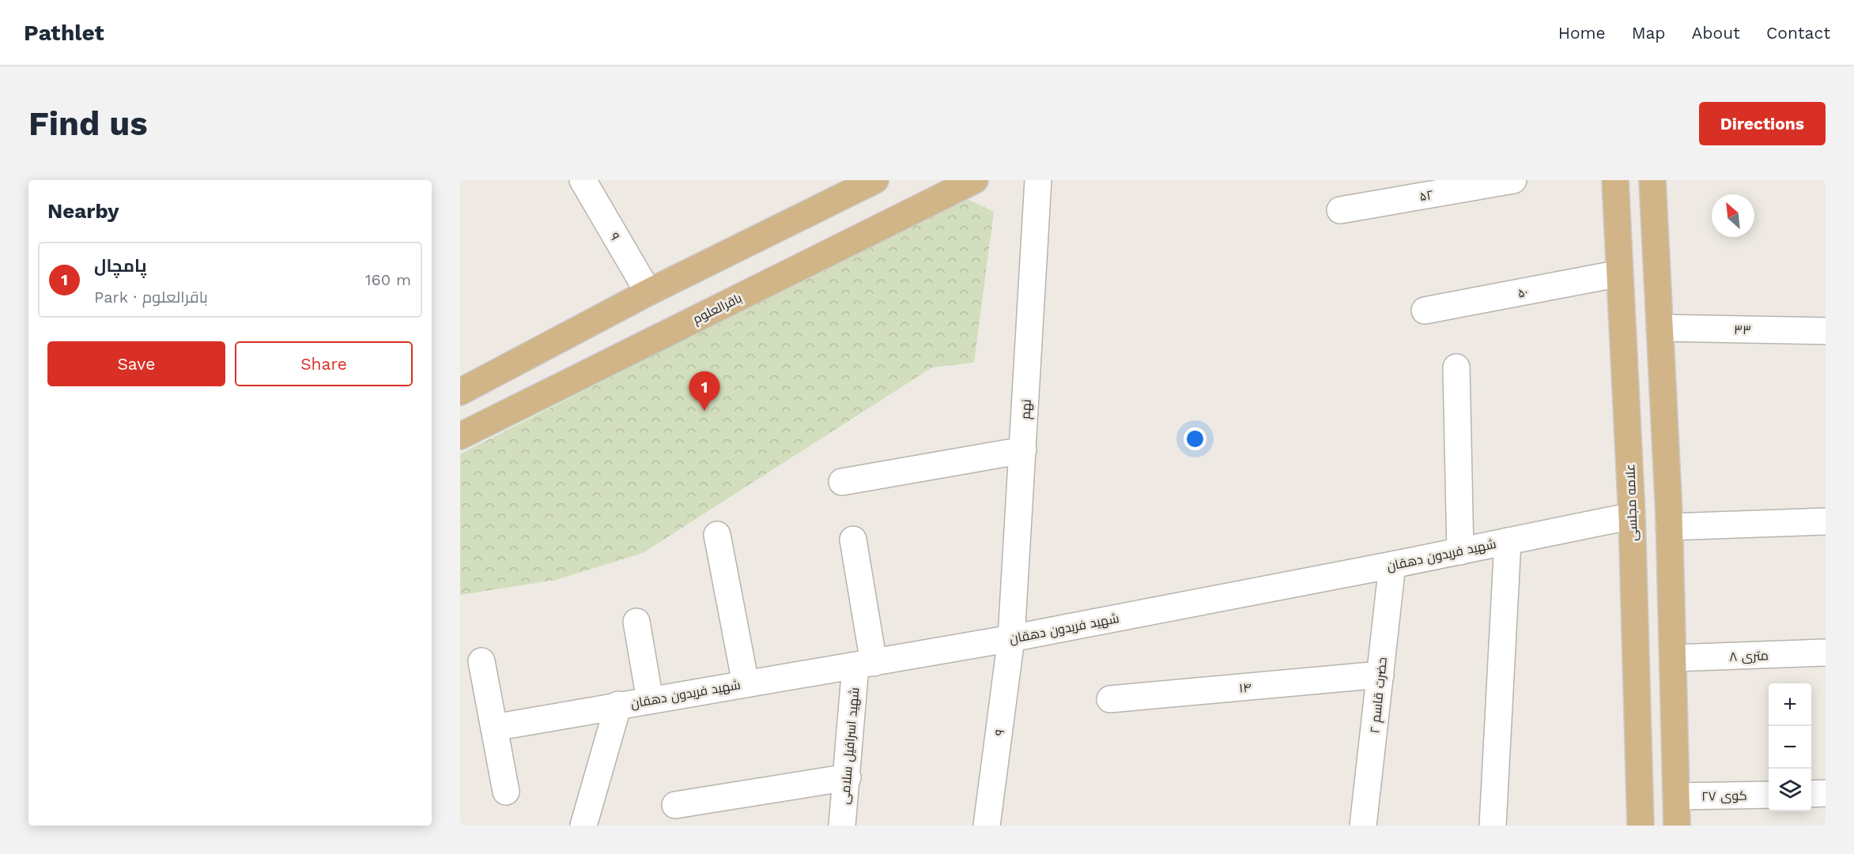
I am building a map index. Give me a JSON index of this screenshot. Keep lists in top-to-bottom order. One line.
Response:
{"streets":{"main road":["باقرالعلوم","علامه مجلسی"],"street":["۵۲","۹","۵۰","۳۳","نهم","شهید فریدون دهقان","۸ متری","۱۴","۲ حضرت قاسم","شهید اسرافیل سلامی","کوی ۲۷"]},"crossings":[["۹","نهم"],["۹","شهید فریدون دهقان"],["۵۰","علامه مجلسی"],["نهم","شهید فریدون دهقان"],["علامه مجلسی","شهید فریدون دهقان"],["شهید فریدون دهقان","۲ حضرت قاسم"],["شهید فریدون دهقان","شهید اسرافیل سلامی"],["۱۴","۲ حضرت قاسم"]],"north":"top left","page":{"header":"Pathlet","nav":["Home","Map","About","Contact"],"buttons":["Directions",["Save","Share"]],"title":"Find us","heading":"Nearby","list":[{"mark":"1","name":"پامچال","note":"Park · باقرالعلوم","value":"160 m"}],"pins":"1","map_buttons":["+","−"]}}
